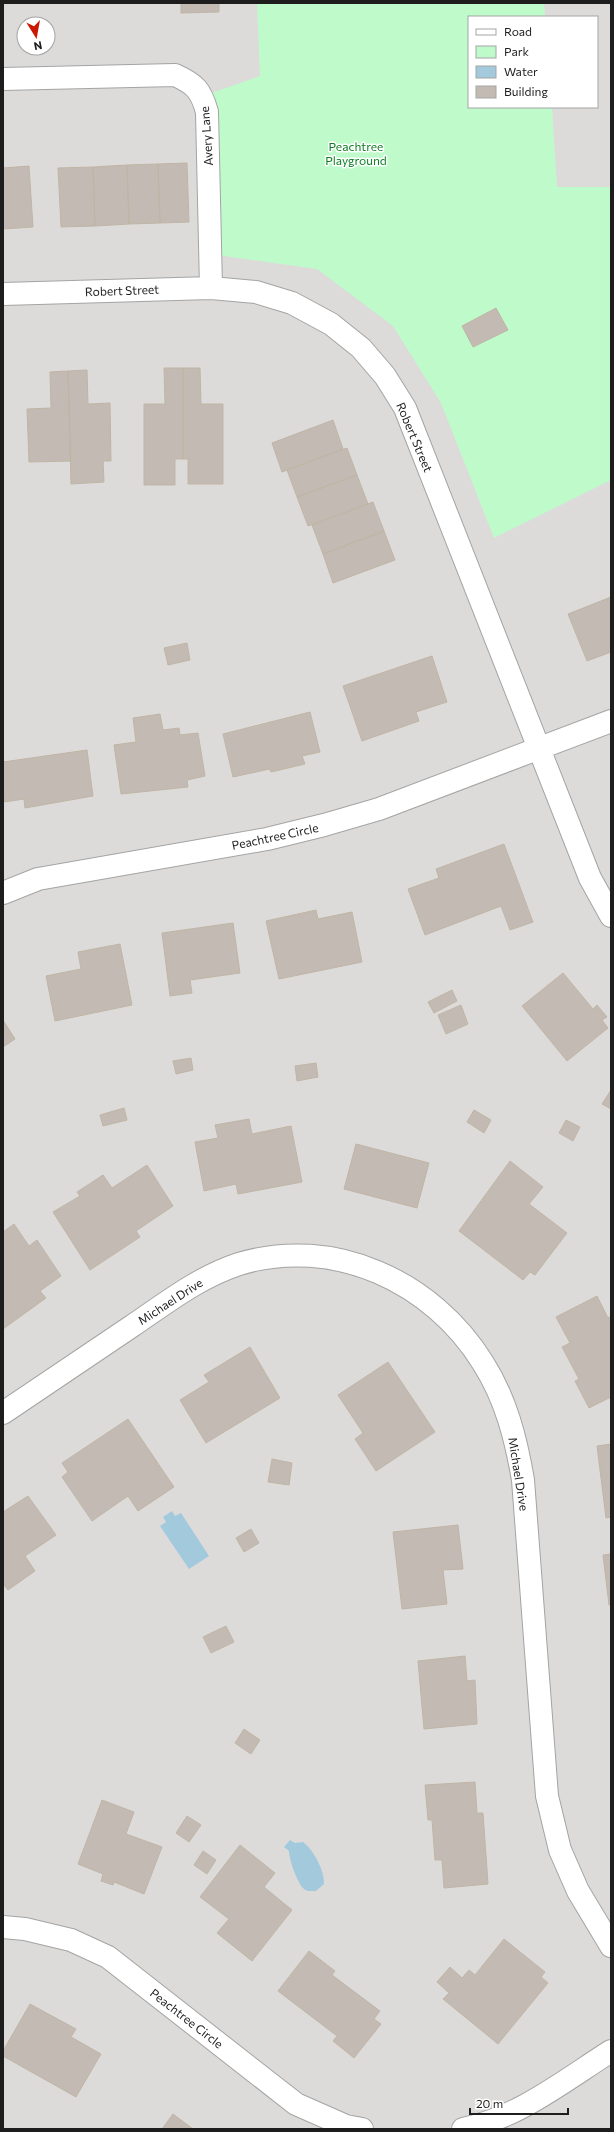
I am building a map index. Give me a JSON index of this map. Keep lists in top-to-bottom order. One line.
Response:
{"streets":{"street":["Avery Lane","Robert Street","Peachtree Circle","Michael Drive"]},"crossings":[["Avery Lane","Robert Street"],["Robert Street","Peachtree Circle"]],"parks":["Peachtree Playground"],"legend":["Road","Park","Water","Building"],"scale_bar":"20 m","north":"bottom"}
